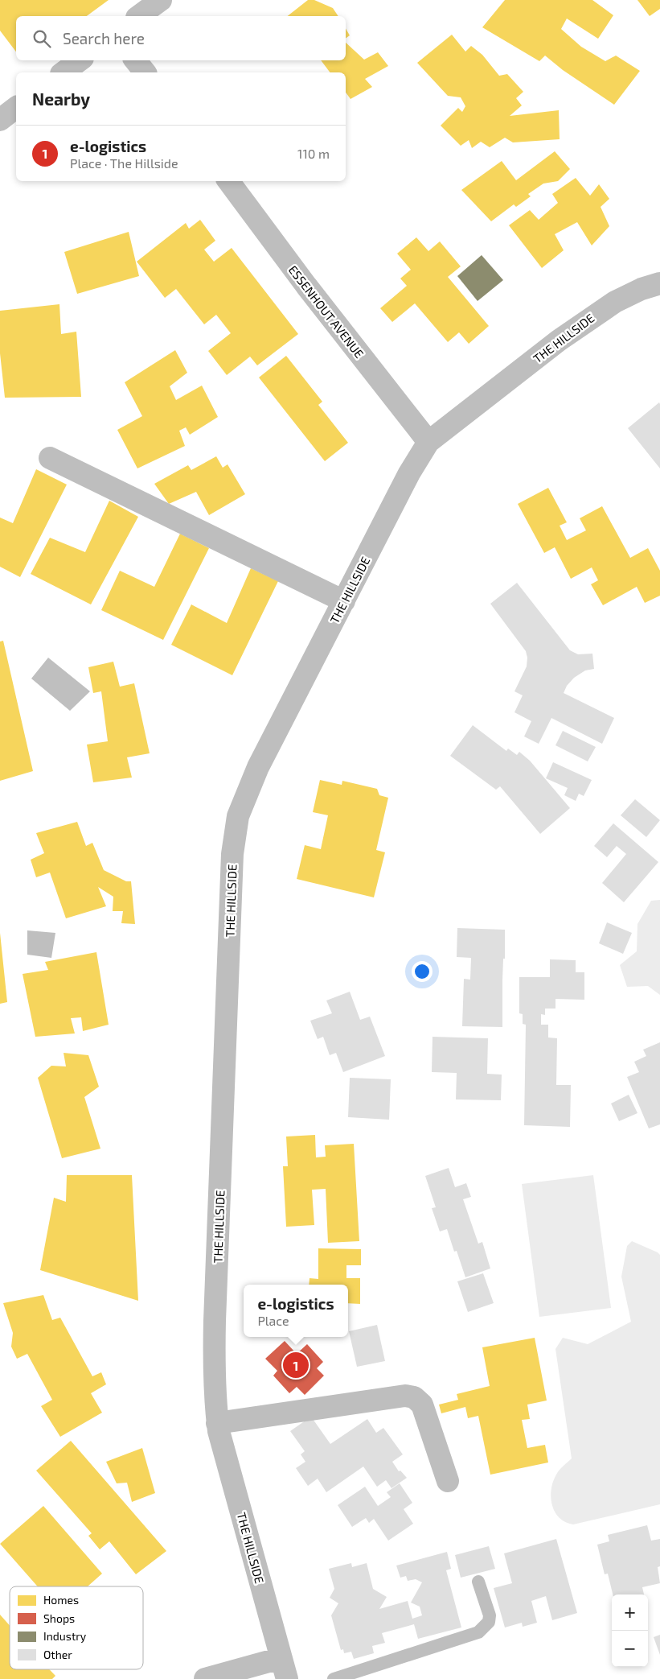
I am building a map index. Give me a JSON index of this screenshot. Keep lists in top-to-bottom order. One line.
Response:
{"streets":{"street":["ESSENHOUT AVENUE","THE HILLSIDE"]},"crossings":[["ESSENHOUT AVENUE","THE HILLSIDE"]],"legend":["Homes","Shops","Industry","Other"],"page":{"search":"Search here","heading":"Nearby","list":[{"mark":"1","name":"e-logistics","note":"Place · The Hillside","value":"110 m"}],"popup":["e-logistics","Place"],"pins":"1","map_buttons":["+","−"]}}
